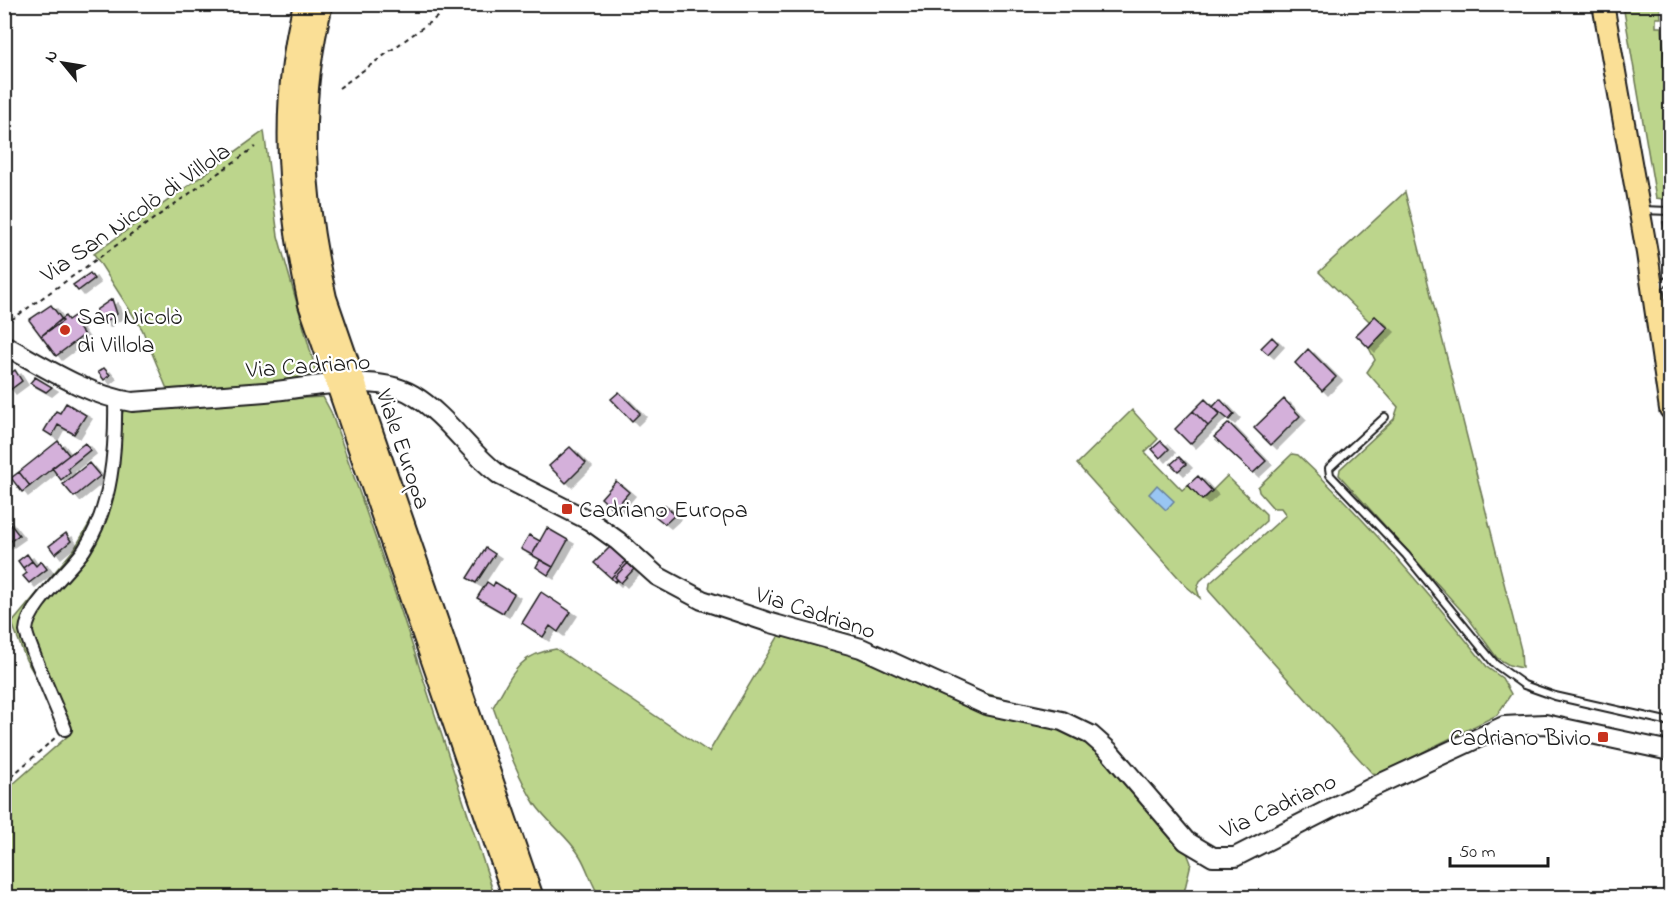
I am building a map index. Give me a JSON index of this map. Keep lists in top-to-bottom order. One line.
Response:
{"streets":{"main road":["Viale Europa"],"street":["Via Cadriano"],"path":["Via San Nicolò di Villola"]},"crossings":[["Via Cadriano","Viale Europa"]],"places":{"other":["San Nicolò di Villola"],"transit":["Cadriano Europa","Cadriano Bivio"]},"scale_bar":"50 m","north":"top left"}
